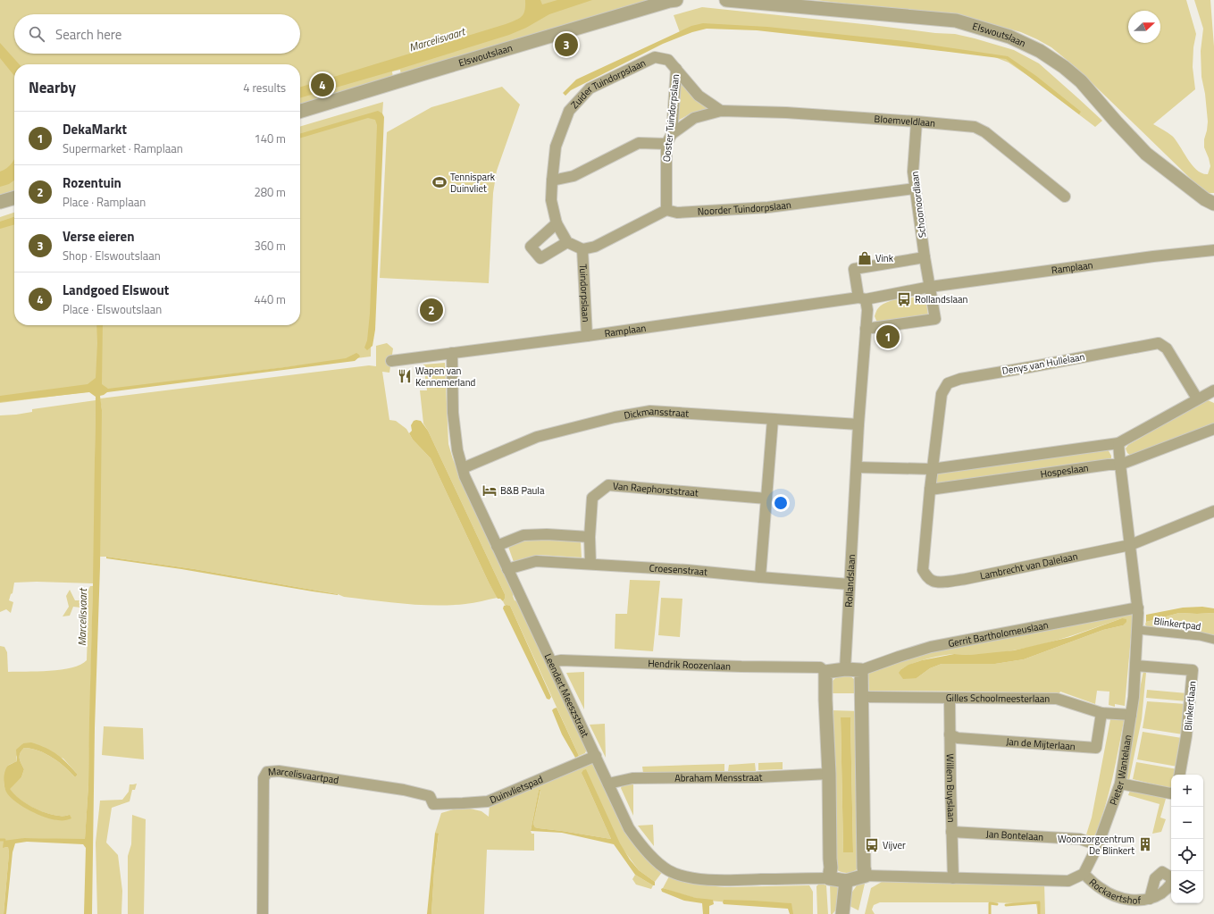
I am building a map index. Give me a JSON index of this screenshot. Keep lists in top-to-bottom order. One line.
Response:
{"streets":{"street":["Elswoutslaan","Zuider Tuindorpslaan","Ooster Tuindorpslaan","Bloemveldlaan","Schoonoordlaan","Noorder Tuindorpslaan","Ramplaan","Tuindorpslaan","Denys van Hullelaan","Dickmansstraat","Hospeslaan","Van Raephorststraat","Lambrecht van Dalelaan","Croesenstraat","Rollandslaan","Blinkertpad","Gerrit Bartholomeuslaan","Hendrik Roozenlaan","Leendert Meeszstraat","Gilles Schoolmeesterlaan","Blinkertlaan","Jan de Mijterlaan","Pieter Wantelaan","Abraham Mensstraat","Marcelisvaartpad","Willem Buyslaan","Duinvlietspad","Jan Bontelaan","Rockaertshof"]},"crossings":[["Zuider Tuindorpslaan","Ooster Tuindorpslaan"],["Ooster Tuindorpslaan","Bloemveldlaan"],["Ooster Tuindorpslaan","Noorder Tuindorpslaan"],["Bloemveldlaan","Schoonoordlaan"],["Schoonoordlaan","Noorder Tuindorpslaan"],["Schoonoordlaan","Ramplaan"],["Ramplaan","Tuindorpslaan"],["Ramplaan","Rollandslaan"],["Ramplaan","Leendert Meeszstraat"],["Denys van Hullelaan","Hospeslaan"],["Dickmansstraat","Rollandslaan"],["Dickmansstraat","Leendert Meeszstraat"],["Hospeslaan","Lambrecht van Dalelaan"],["Hospeslaan","Rollandslaan"],["Hospeslaan","Pieter Wantelaan"],["Van Raephorststraat","Croesenstraat"],["Lambrecht van Dalelaan","Pieter Wantelaan"],["Croesenstraat","Rollandslaan"],["Croesenstraat","Leendert Meeszstraat"],["Blinkertpad","Pieter Wantelaan"],["Gerrit Bartholomeuslaan","Pieter Wantelaan"],["Hendrik Roozenlaan","Leendert Meeszstraat"],["Leendert Meeszstraat","Abraham Mensstraat"],["Leendert Meeszstraat","Duinvlietspad"],["Gilles Schoolmeesterlaan","Jan de Mijterlaan"],["Gilles Schoolmeesterlaan","Pieter Wantelaan"],["Gilles Schoolmeesterlaan","Willem Buyslaan"],["Blinkertlaan","Pieter Wantelaan"],["Jan de Mijterlaan","Willem Buyslaan"],["Pieter Wantelaan","Jan Bontelaan"],["Pieter Wantelaan","Rockaertshof"],["Marcelisvaartpad","Duinvlietspad"],["Willem Buyslaan","Jan Bontelaan"]],"water":["Marcelisvaart"],"places":{"sports":["Tennispark Duinvliet"],"shop":["Vink"],"bus stop":["Rollandslaan","Vijver"],"restaurant":["Wapen van Kennemerland"],"hotel":["B&B Paula"],"building":["Woonzorgcentrum De Blinkert"]},"north":"right","page":{"search":"Search here","pins":["3","4","2","1"],"heading":["Nearby","4 results"],"list":[{"mark":"1","name":"DekaMarkt","note":"Supermarket · Ramplaan","value":"140 m"},{"mark":"2","name":"Rozentuin","note":"Place · Ramplaan","value":"280 m"},{"mark":"3","name":"Verse eieren","note":"Shop · Elswoutslaan","value":"360 m"},{"mark":"4","name":"Landgoed Elswout","note":"Place · Elswoutslaan","value":"440 m"}],"map_buttons":["+","−"]}}
